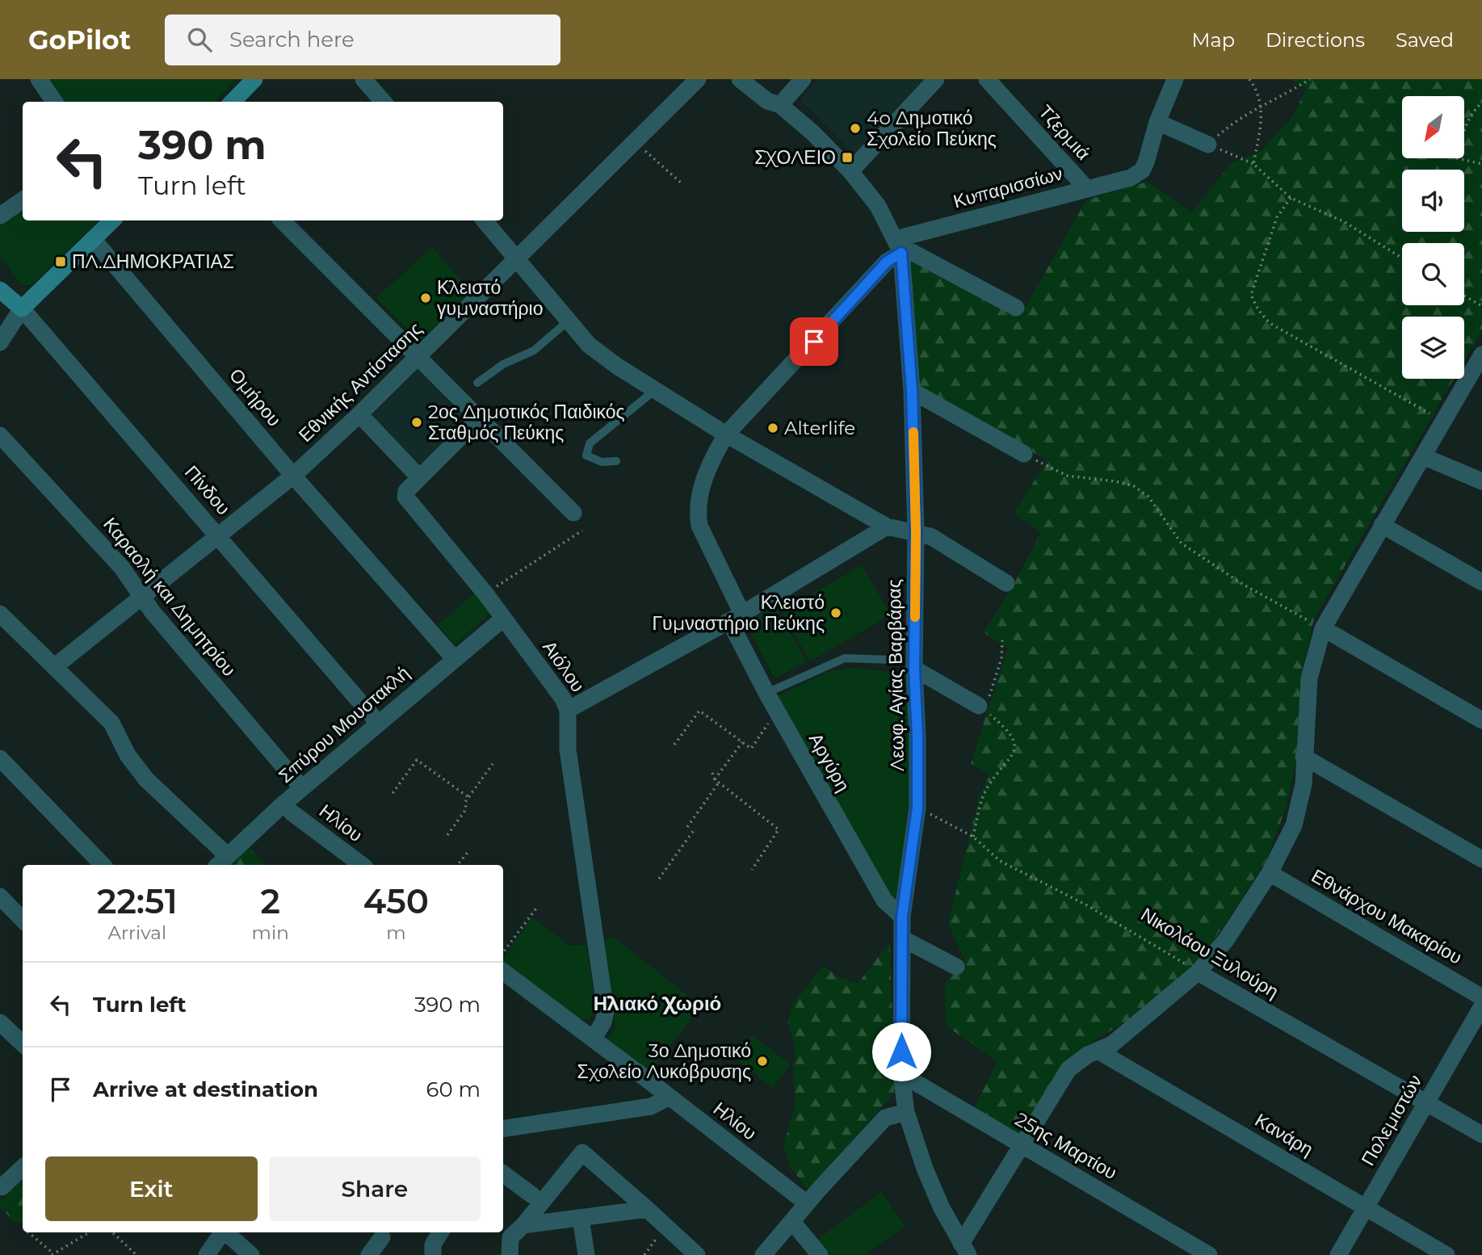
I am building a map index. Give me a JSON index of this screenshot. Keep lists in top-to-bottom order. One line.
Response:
{"streets":{"street":["Τζερμιά","Κυπαρισσίων","Εθνικής Αντίστασης","Ομήρου","Πίνδου","Καραολή και Δημητρίου","Αιόλου","Λεωφ. Αγίας Βαρβάρας","Σπύρου Μουστακλή","Αργύρη","Ηλίου","Εθνάρχου Μακαρίου","Νικολάου Ξυλούρη","Πολεμιστών","Κανάρη","25ης Μαρτίου"]},"crossings":[["Τζερμιά","Κυπαρισσίων"],["Κυπαρισσίων","Λεωφ. Αγίας Βαρβάρας"],["Κυπαρισσίων","Αργύρη"],["Εθνικής Αντίστασης","Ομήρου"],["Εθνικής Αντίστασης","Πίνδου"],["Εθνικής Αντίστασης","Καραολή και Δημητρίου"],["Ομήρου","Σπύρου Μουστακλή"],["Πίνδου","Σπύρου Μουστακλή"],["Καραολή και Δημητρίου","Σπύρου Μουστακλή"],["Αιόλου","Σπύρου Μουστακλή"],["Αιόλου","Ηλίου"],["Λεωφ. Αγίας Βαρβάρας","Αργύρη"],["Λεωφ. Αγίας Βαρβάρας","Νικολάου Ξυλούρη"],["Λεωφ. Αγίας Βαρβάρας","25ης Μαρτίου"],["Νικολάου Ξυλούρη","Πολεμιστών"],["Πολεμιστών","Κανάρη"]],"districts":["Ηλιακό Χωριό"],"places":{"other":["4o Δημοτικό Σχολείο Πεύκης","Κλειστό γυμναστήριο","2ος Δημοτικός Παιδικός Σταθμός Πεύκης","Alterlife","Κλειστό Γυμναστήριο Πεύκης","3ο Δημοτικό Σχολείο Λυκόβρυσης"],"transit":["ΣΧΟΛΕΙΟ","ΠΛ.ΔΗΜΟΚΡΑΤΙΑΣ"]},"north":"bottom left","page":{"header":"GoPilot","search":"Search here","nav":["Map","Directions","Saved"],"turn":["390 m","Turn left"],"eta":["22:51","Arrival","2","min","450","m"],"list":[{"name":"Turn left","value":"390 m"},{"name":"Arrive at destination","value":"60 m"}],"buttons":["Exit","Share"]}}
